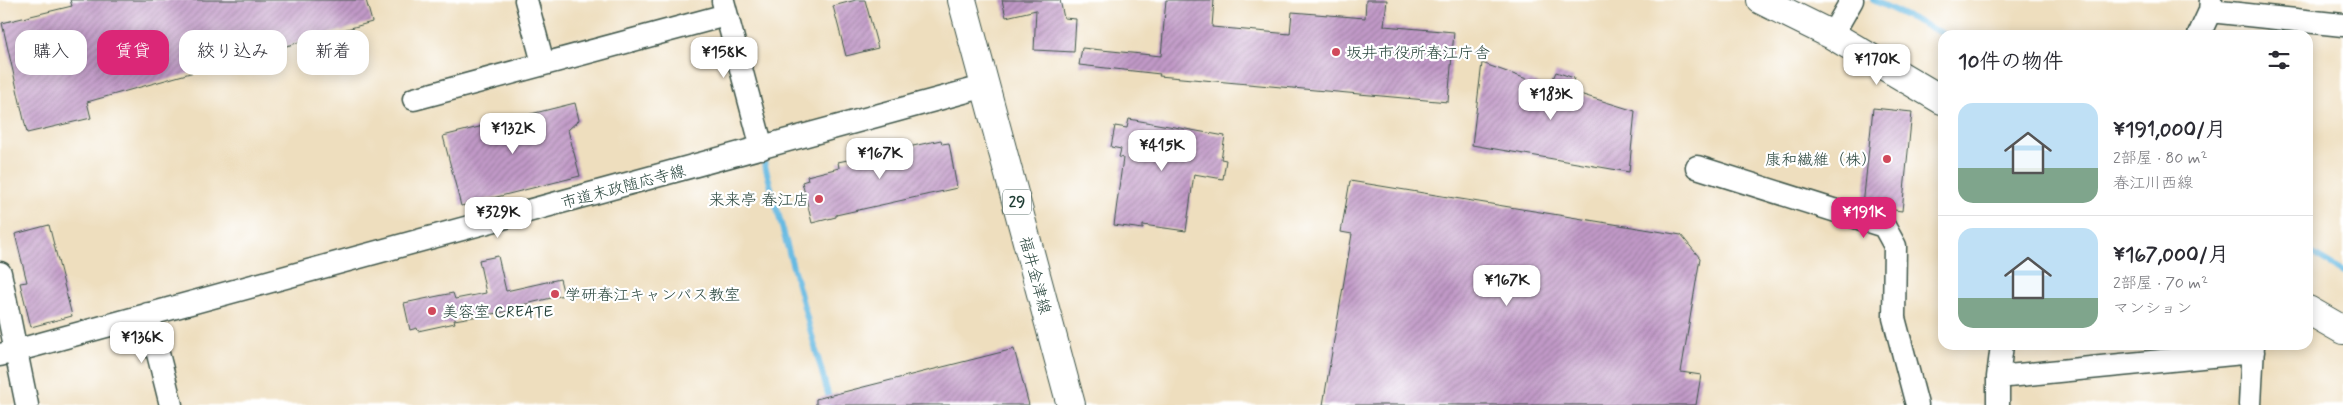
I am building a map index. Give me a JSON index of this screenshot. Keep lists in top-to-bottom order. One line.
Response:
{"streets":{"main road":["29","福井金津線"],"street":["市道末政随応寺線"]},"crossings":[["市道末政随応寺線","福井金津線"]],"places":["坂井市役所春江庁舎","康和繊維（株）","来来亭 春江店","学研春江キャンパス教室","美容室 CREATE"],"page":{"chip":["購入","賃貸","絞り込み","新着"],"heading":"10件の物件","price":["¥158K","¥170K","¥183K","¥132K","¥415K","¥167K","¥329K","¥191K","¥167K","¥136K"],"list":[{"name":"¥191,000/月","note":"2部屋 · 80 m² · 春江川西線"},{"name":"¥167,000/月","note":"2部屋 · 70 m² · マンション"}]}}
